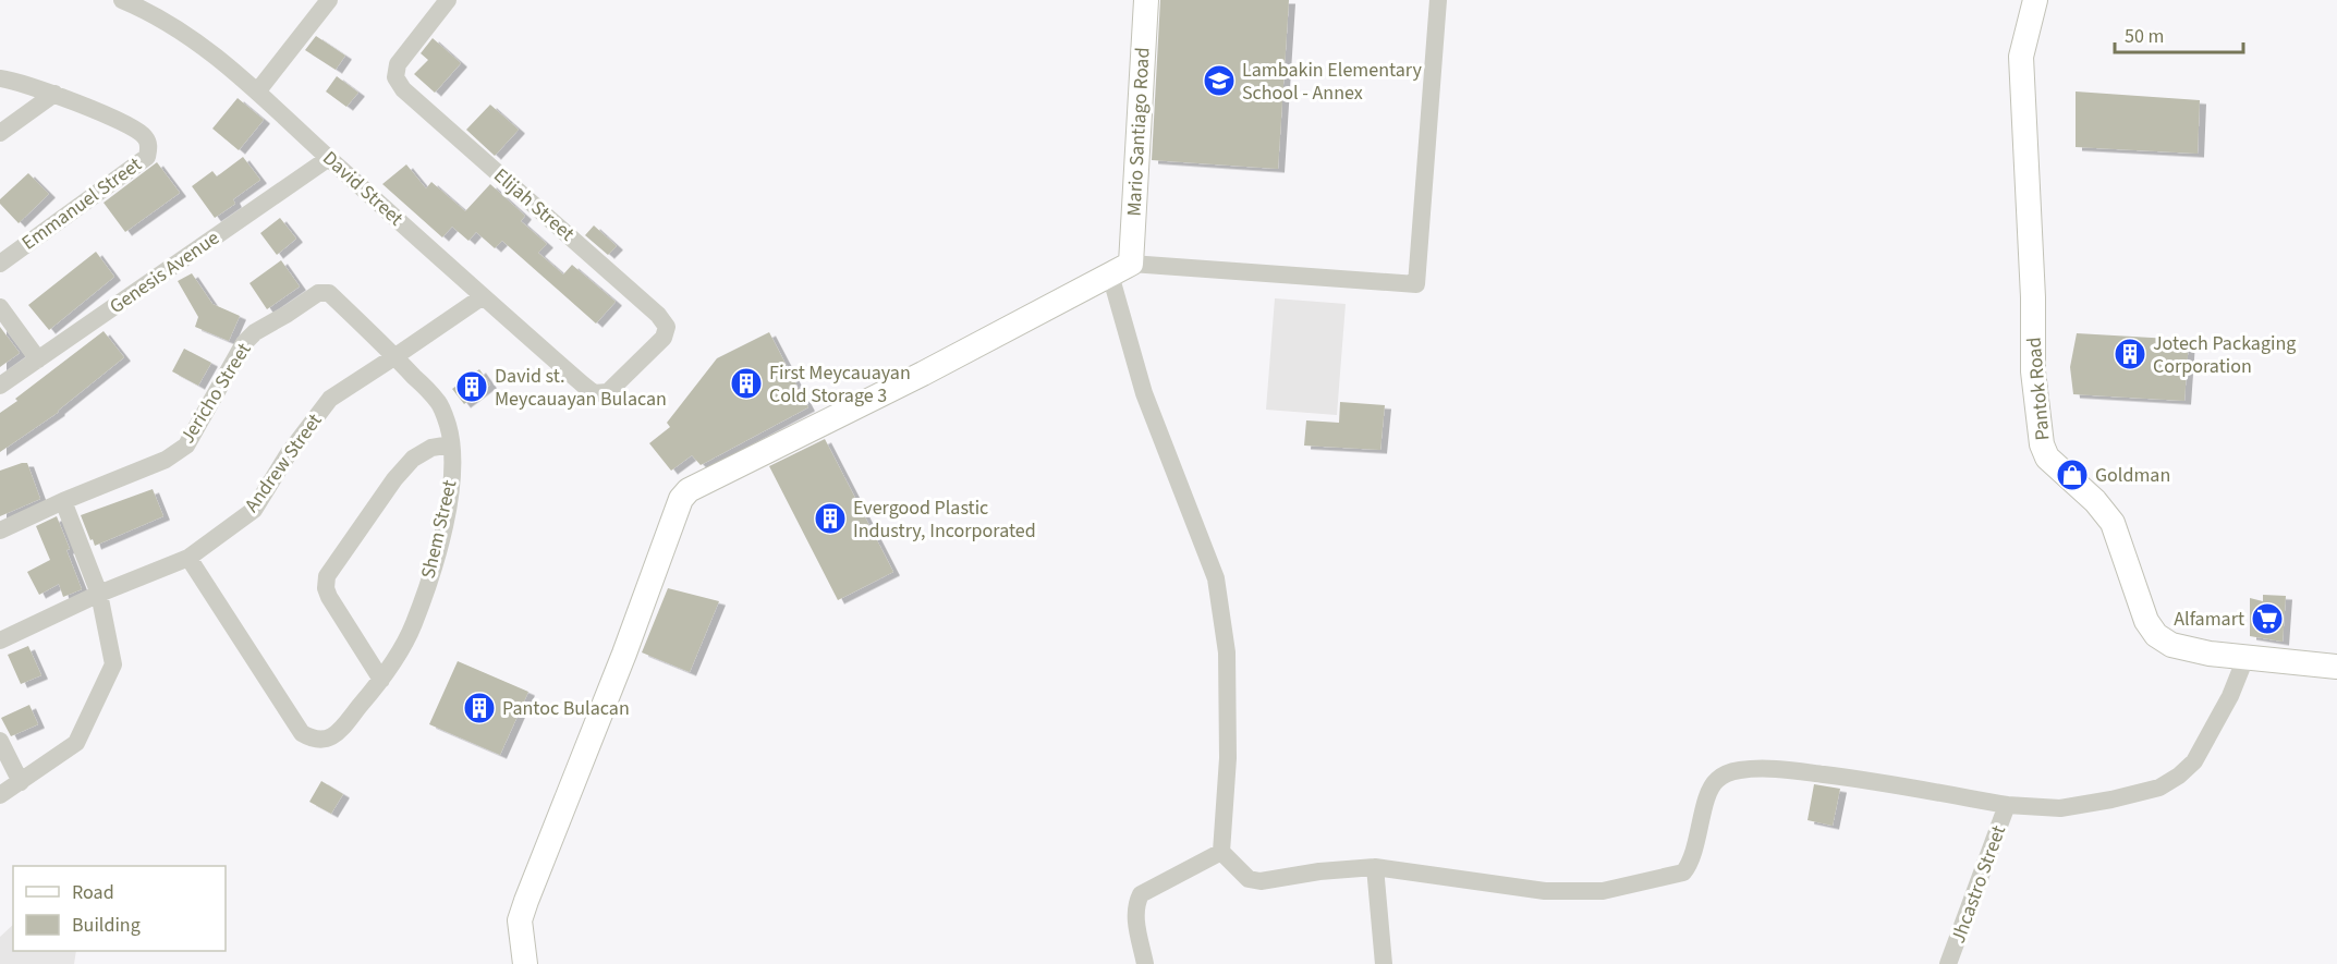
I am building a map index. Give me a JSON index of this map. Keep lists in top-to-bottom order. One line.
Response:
{"streets":{"street":["Mario Santiago Road","David Street","Emmanuel Street","Elijah Street","Genesis Avenue","Pantok Road","Jericho Street","Andrew Street","Shem Street","Jhcastro Street"]},"crossings":[["David Street","Elijah Street"],["David Street","Genesis Avenue"],["David Street","Andrew Street"],["Pantok Road","Jhcastro Street"],["Jericho Street","Shem Street"],["Andrew Street","Shem Street"]],"places":{"school or university":["Lambakin Elementary School - Annex"],"building":["Jotech Packaging Corporation","First Meycauayan Cold Storage 3","David st. Meycauayan Bulacan","Evergood Plastic Industry, Incorporated","Pantoc Bulacan"],"shop":["Goldman"],"supermarket":["Alfamart"]},"legend":["Road","Building"],"scale_bar":"50 m"}
